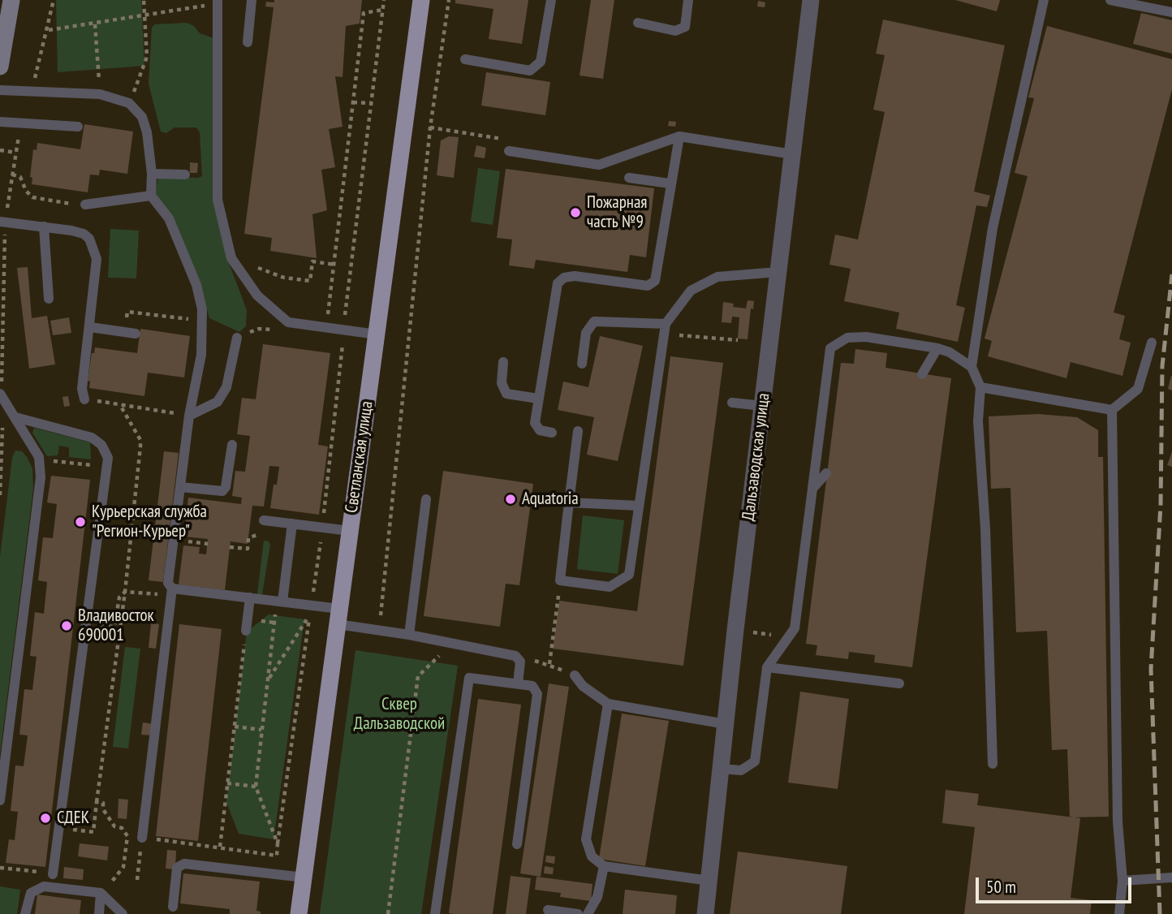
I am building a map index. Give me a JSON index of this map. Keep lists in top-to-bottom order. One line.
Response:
{"streets":{"main road":["Светланская улица"],"street":["Дальзаводская улица"]},"parks":["Сквер Дальзаводской"],"places":["Пожарная часть №9","Aquatoria","Курьерская служба \"Регион-Курьер\"","Владивосток 690001","СДЕК"],"scale_bar":"50 m"}
